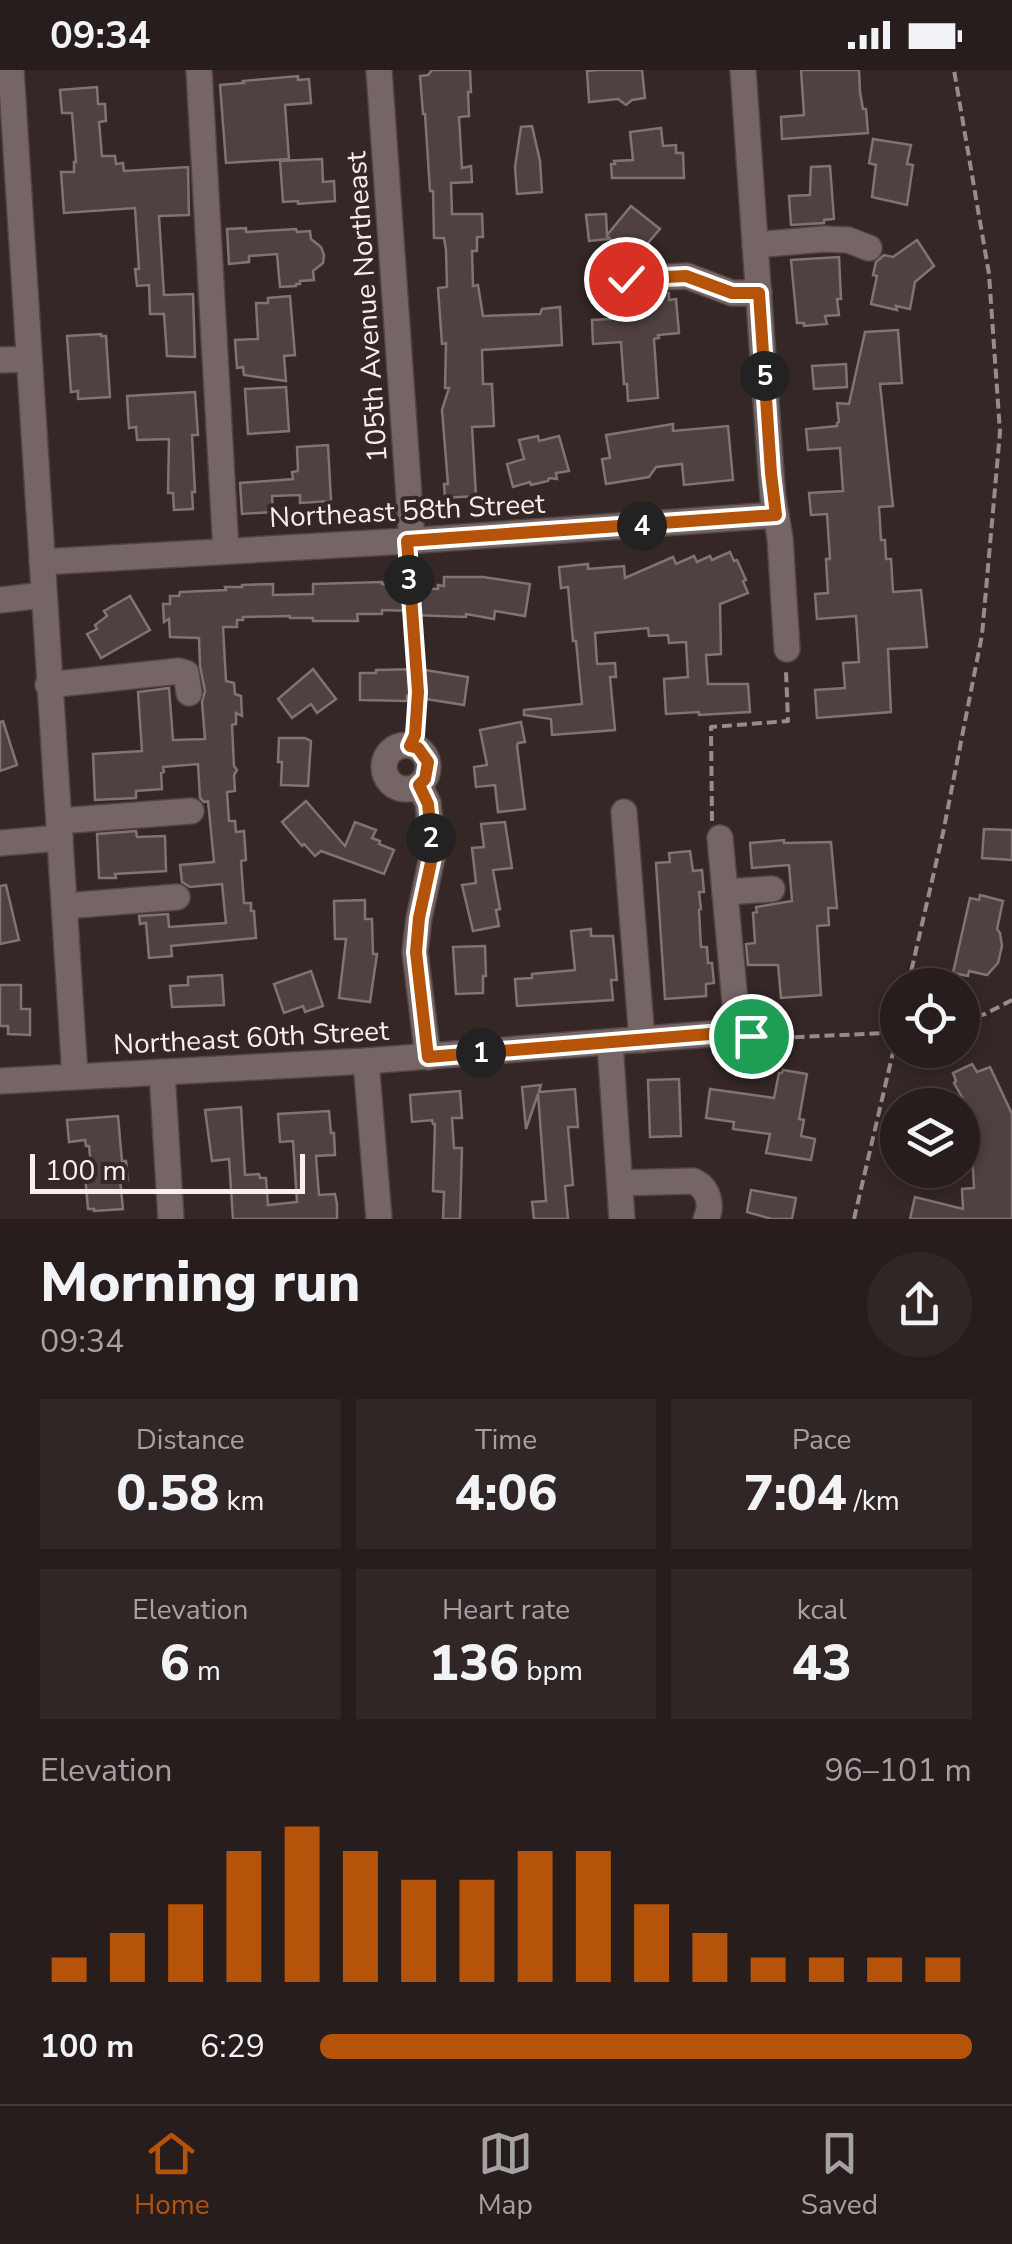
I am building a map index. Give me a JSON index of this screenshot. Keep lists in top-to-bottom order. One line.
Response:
{"streets":{"street":["105th Avenue Northeast","Northeast 58th Street","Northeast 60th Street"]},"crossings":[["105th Avenue Northeast","Northeast 58th Street"]],"scale_bar":"100 m","page":{"status":"09:34","pins":["5","4","3","2","1"],"scale":"100 m","heading":["Morning run","09:34"],"stats":[["Distance","0.58 km"],["Time","4:06"],["Pace","7:04 /km"],["Elevation","6 m"],["Heart rate","136 bpm"],["kcal","43"]],"chart":["Elevation","96–101 m"],"list":[{"name":"100 m","note":"6:29"}],"tabs":["Home","Map","Saved"]}}
